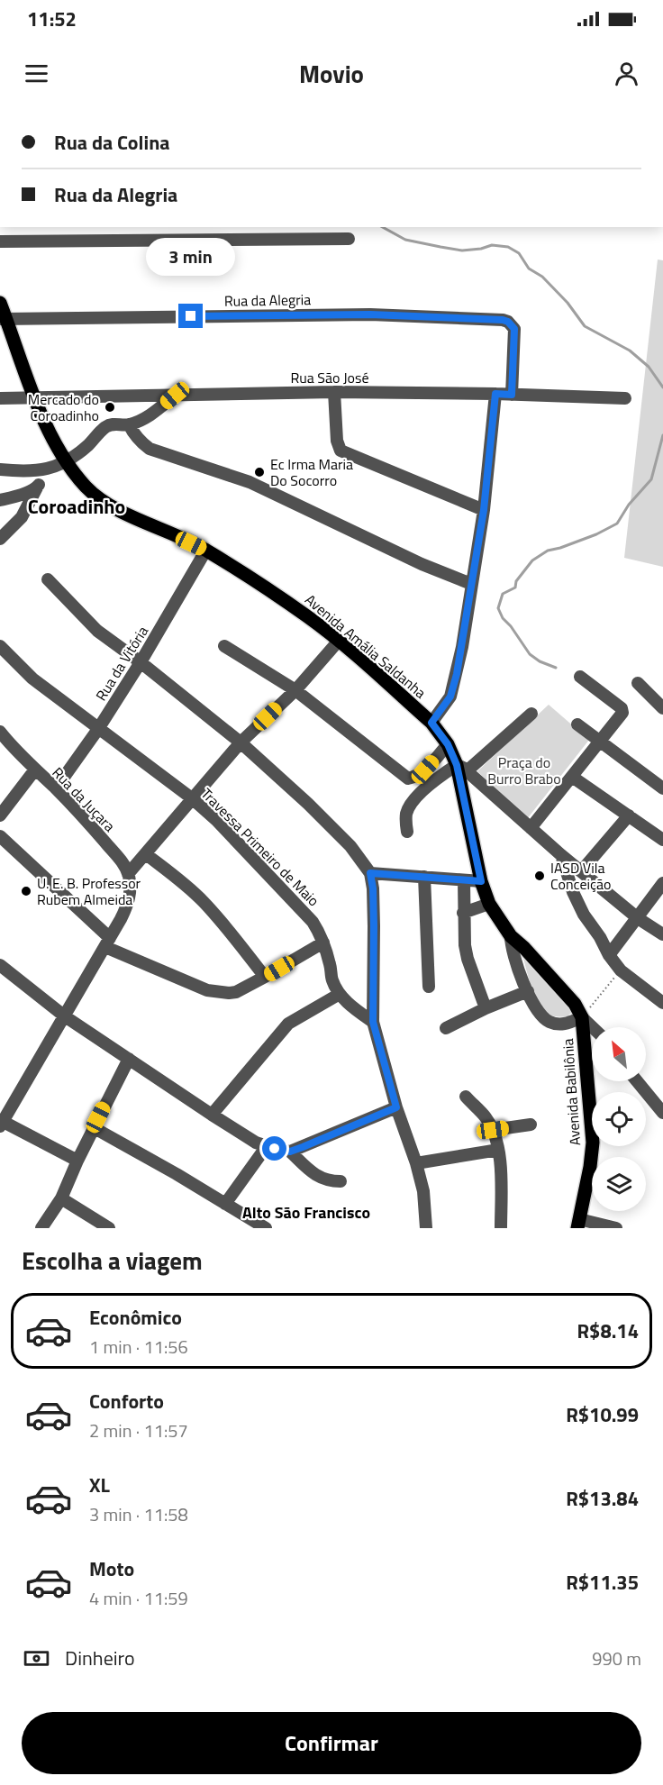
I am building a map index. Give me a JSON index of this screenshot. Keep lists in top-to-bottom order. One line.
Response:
{"streets":{"main road":["Avenida Amália Saldanha","Avenida Babilônia"],"street":["Rua da Alegria","Rua São José","Rua da Vitória","Rua da Juçara","Travessa Primeiro de Maio"]},"crossings":[["Rua da Alegria","Rua São José"],["Rua da Alegria","Avenida Amália Saldanha"],["Rua São José","Avenida Amália Saldanha"],["Avenida Amália Saldanha","Rua da Vitória"],["Avenida Amália Saldanha","Avenida Babilônia"],["Rua da Vitória","Rua da Juçara"],["Rua da Vitória","Travessa Primeiro de Maio"]],"districts":["Coroadinho","Alto São Francisco"],"parks":["Praça do Burro Brabo"],"places":["Mercado do Coroadinho","Ec Irma Maria Do Socorro","IASD Vila Conceição","U. E. B. Professor Rubem Almeida"],"north":"top left","page":{"status":"11:52","header":"Movio","banner":["Rua da Colina","Rua da Alegria"],"bubble":"3 min","heading":"Escolha a viagem","list":[{"name":"Econômico","note":"1 min · 11:56","value":"R$8.14"},{"name":"Conforto","note":"2 min · 11:57","value":"R$10.99"},{"name":"XL","note":"3 min · 11:58","value":"R$13.84"},{"name":"Moto","note":"4 min · 11:59","value":"R$11.35"}],"pay":["Dinheiro","990 m"],"buttons":"Confirmar"}}
